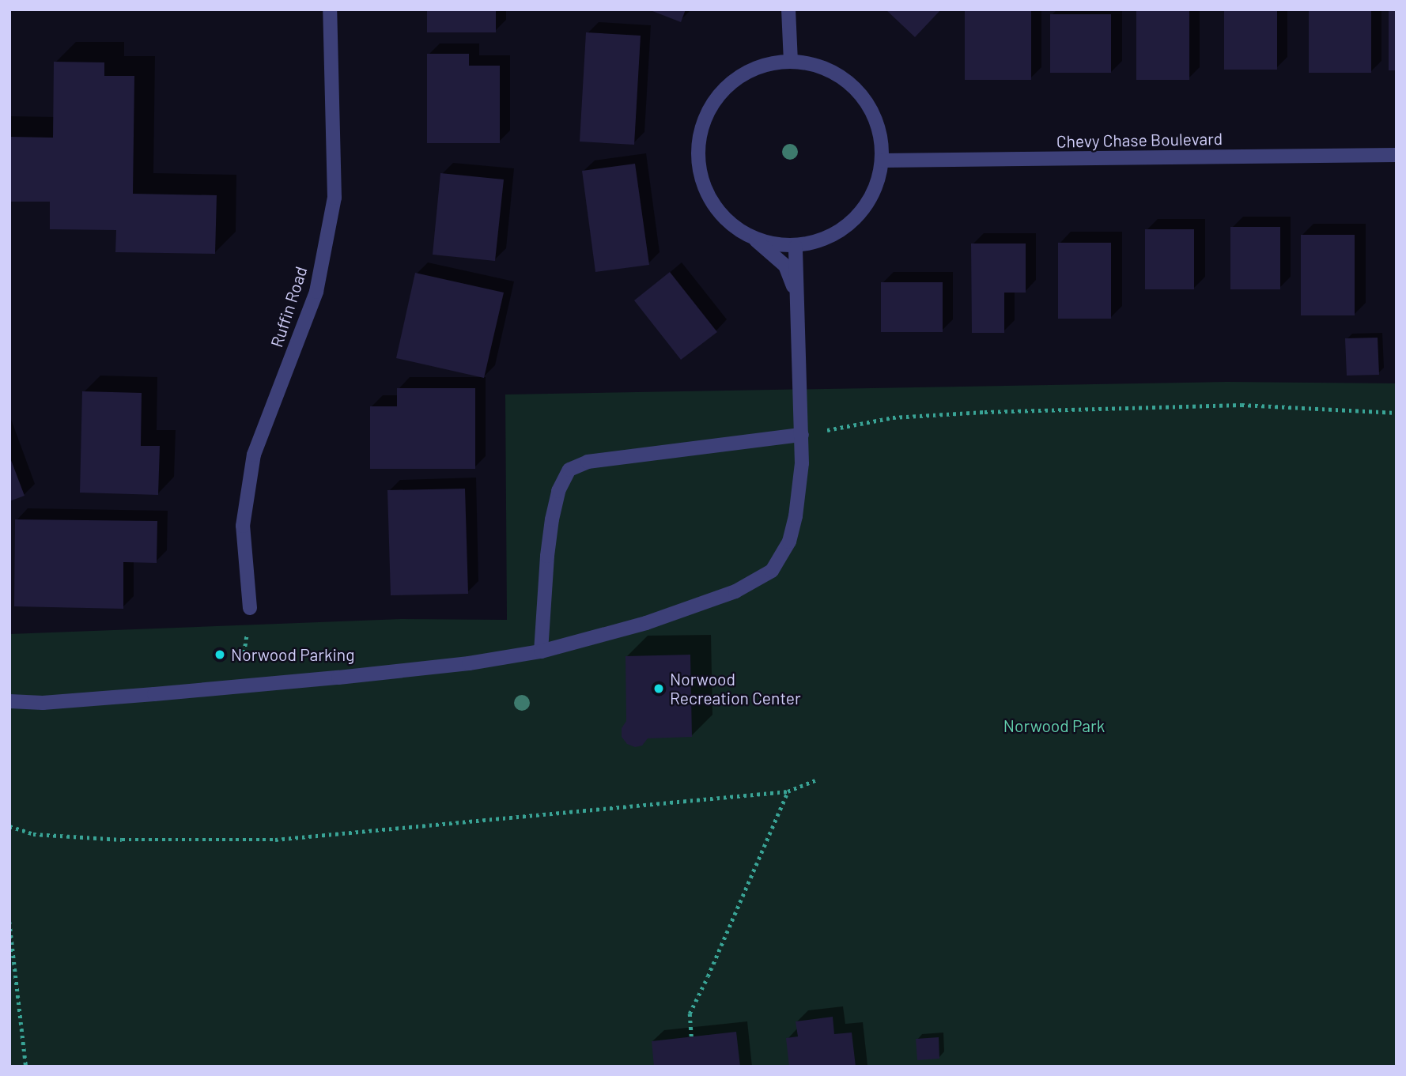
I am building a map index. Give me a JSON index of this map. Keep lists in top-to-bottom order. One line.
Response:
{"streets":{"street":["Chevy Chase Boulevard","Ruffin Road"]},"parks":["Norwood Park"],"places":["Norwood Parking","Norwood Recreation Center"]}
